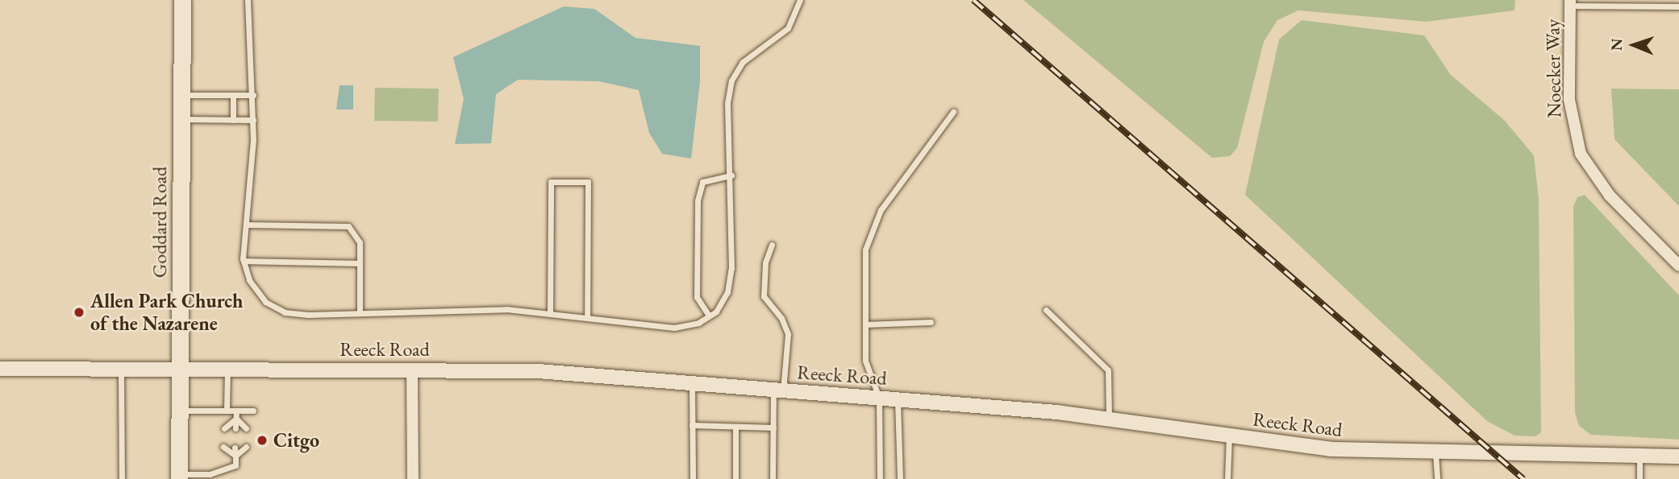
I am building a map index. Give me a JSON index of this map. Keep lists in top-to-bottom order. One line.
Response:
{"streets":{"main road":["Goddard Road"],"street":["Noecker Way","Reeck Road"]},"crossings":[["Goddard Road","Reeck Road"]],"places":["Allen Park Church of the Nazarene","Citgo"],"north":"left"}
